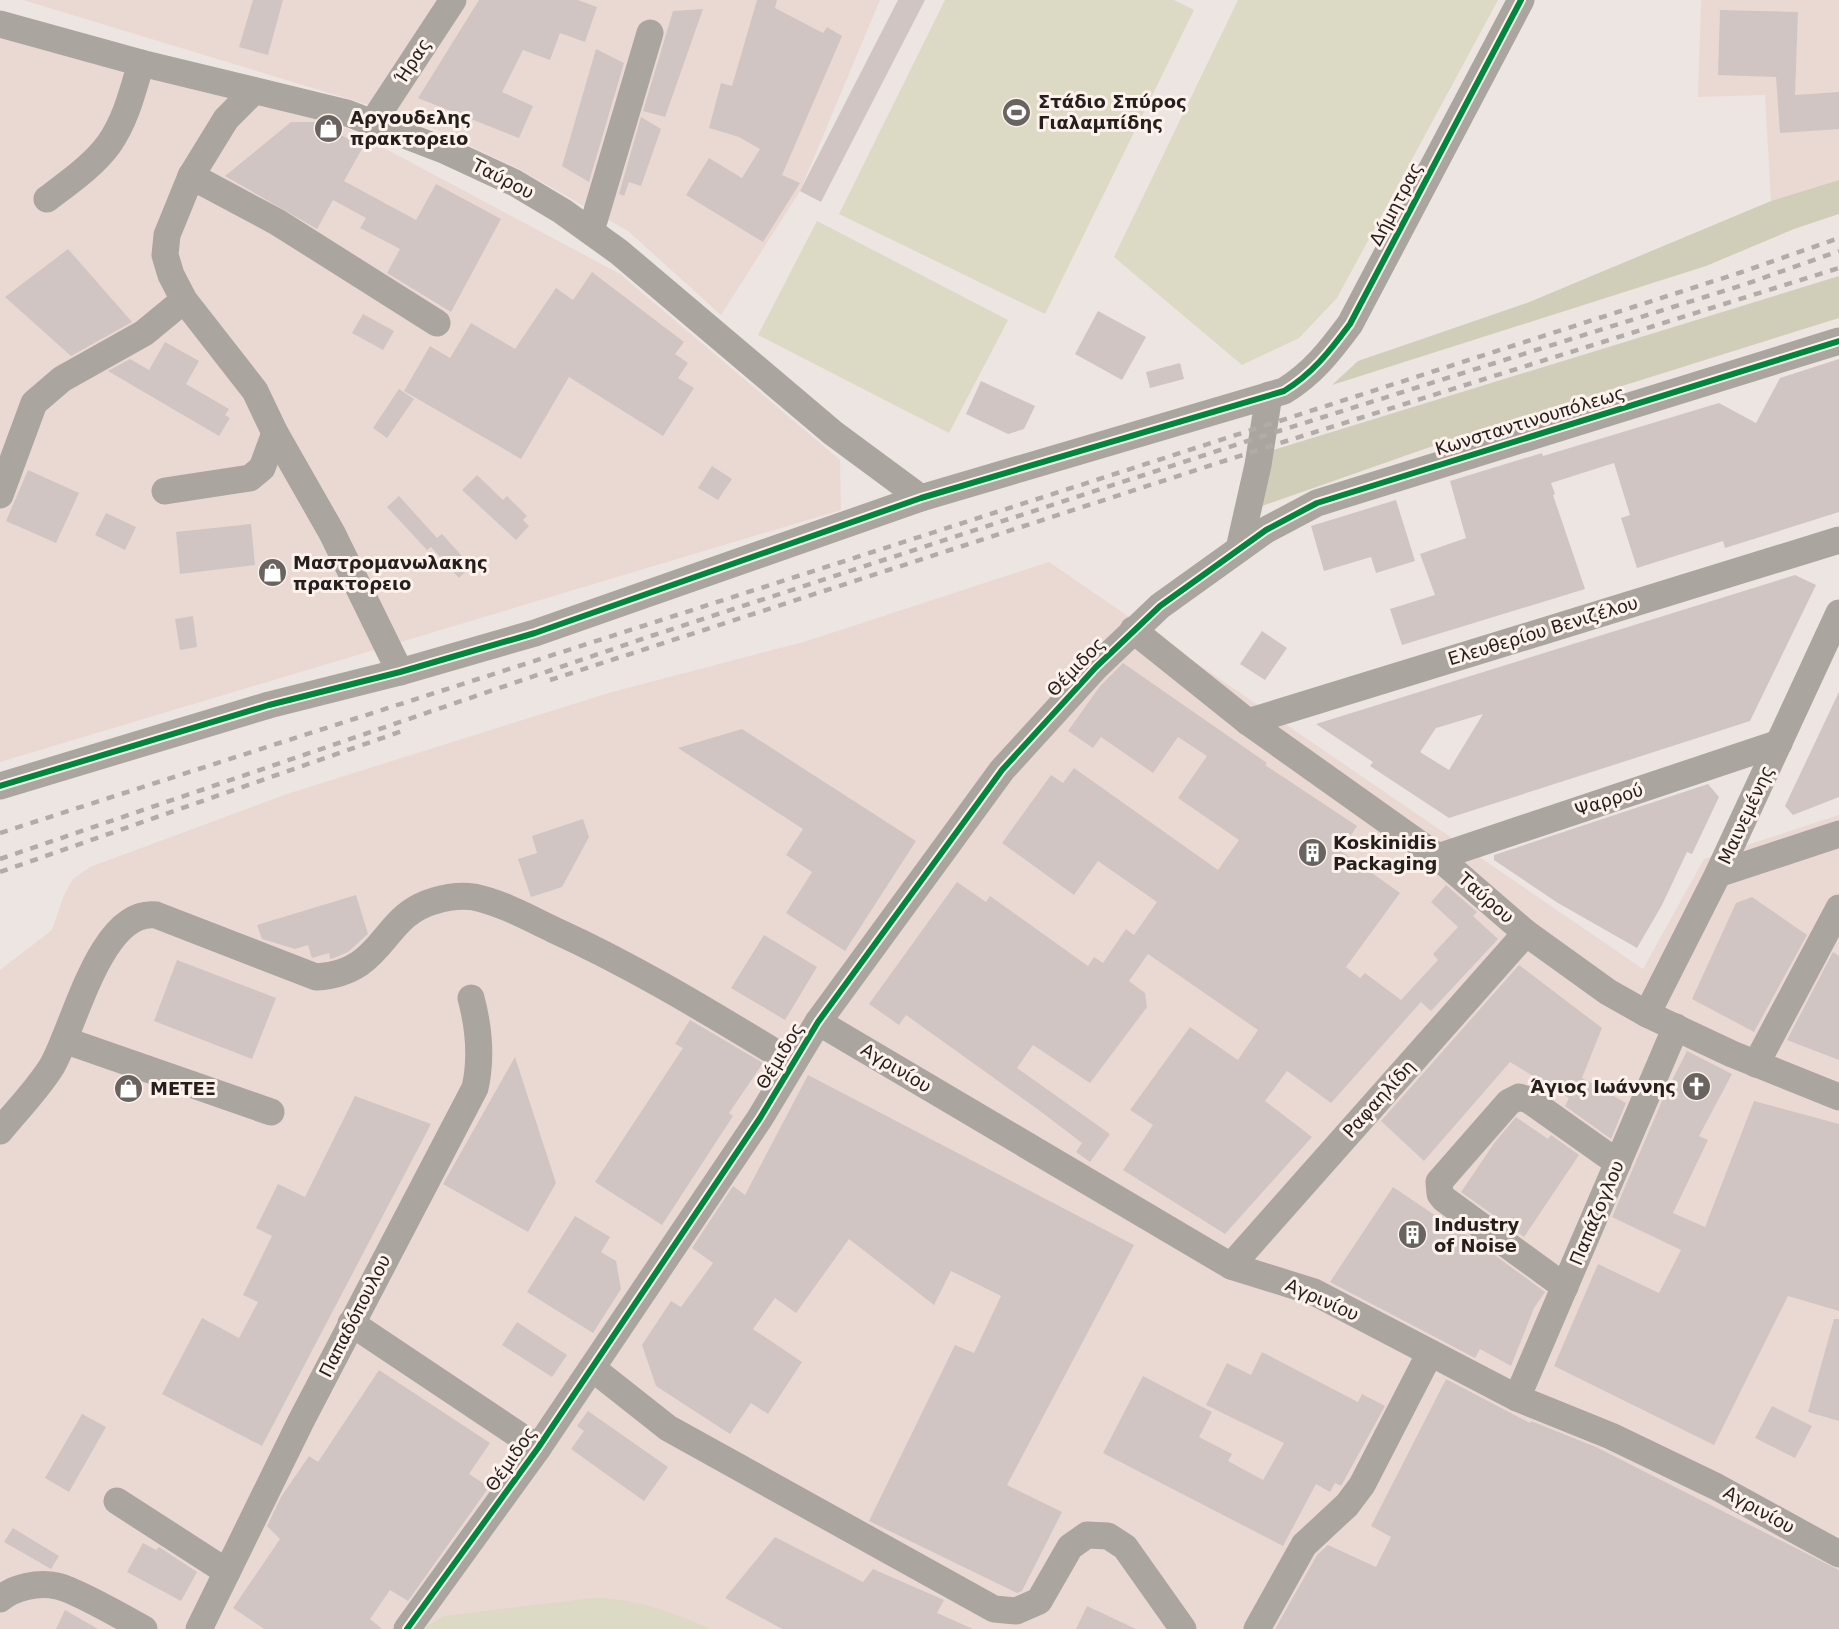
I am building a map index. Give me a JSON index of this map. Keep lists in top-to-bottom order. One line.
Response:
{"streets":{"street":["Ήρας","Ταύρου","Δήμητρας","Κωνσταντινουπόλεως","Ελευθερίου Βενιζέλου","Θέμιδος","Ψαρρού","Μαινεμένης","Αγρινίου","Ραφαηλίδη","Παπάζογλου","Παπαδόπουλου"]},"crossings":[["Ήρας","Ταύρου"],["Ταύρου","Δήμητρας"],["Ταύρου","Ελευθερίου Βενιζέλου"],["Ταύρου","Θέμιδος"],["Ταύρου","Ψαρρού"],["Ταύρου","Μαινεμένης"],["Ταύρου","Ραφαηλίδη"],["Ταύρου","Παπάζογλου"],["Κωνσταντινουπόλεως","Θέμιδος"],["Θέμιδος","Αγρινίου"],["Ψαρρού","Μαινεμένης"],["Αγρινίου","Ραφαηλίδη"],["Αγρινίου","Παπάζογλου"]],"places":{"sports":["Στάδιο Σπύρος Γιαλαμπίδης"],"shop":["Αργουδελης πρακτορειο","Μαστρομανωλακης πρακτορειο","ΜΕΤΕΞ"],"building":["Koskinidis Packaging","Industry of Noise"],"church":["Άγιος Ιωάννης"]}}
